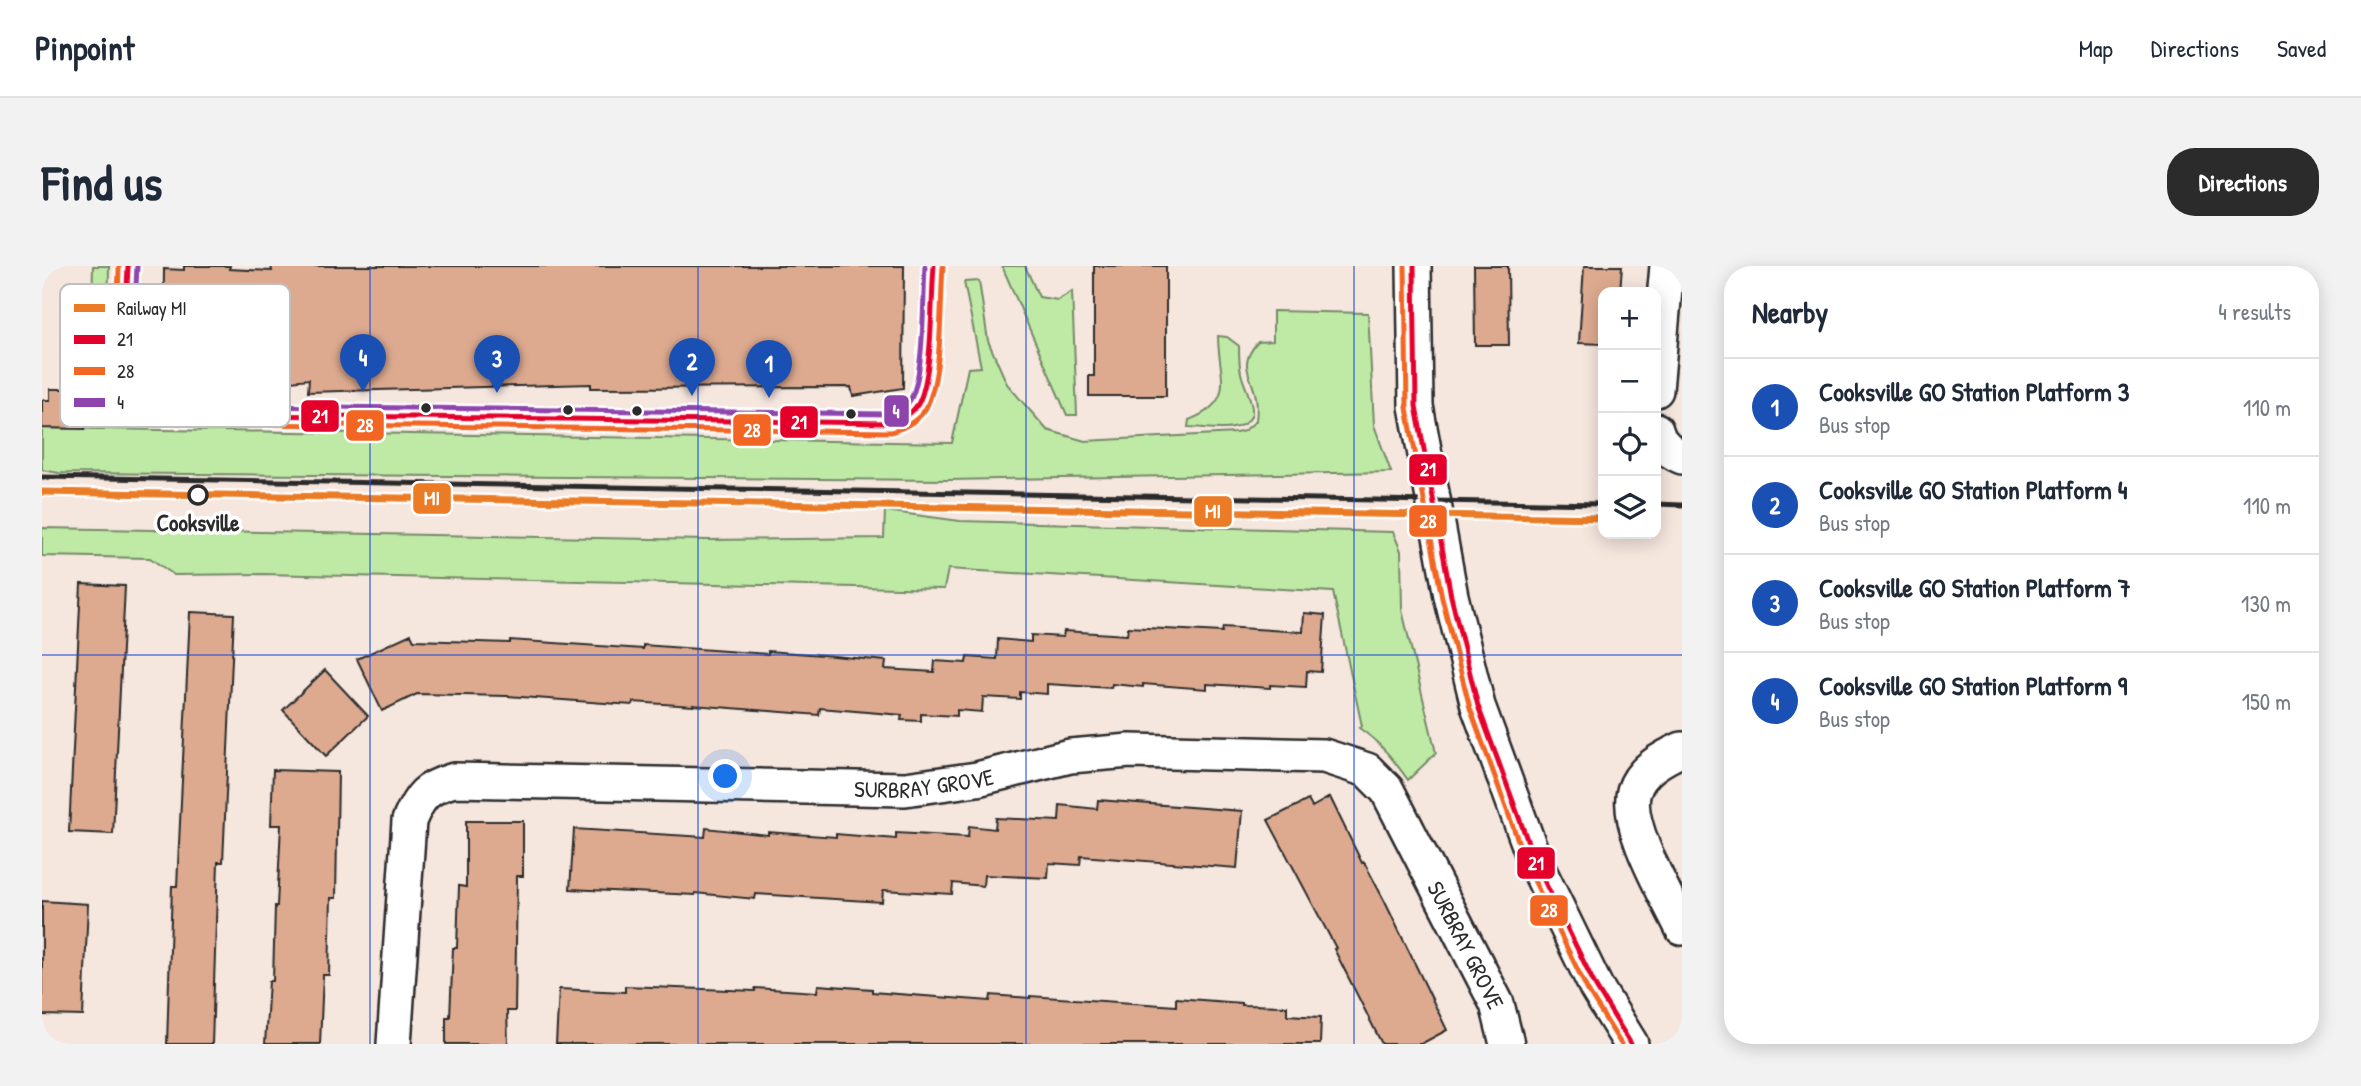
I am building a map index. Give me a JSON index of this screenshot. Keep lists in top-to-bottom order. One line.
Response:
{"streets":{"street":["SURBRAY GROVE"]},"places":["Cooksville"],"lines":["transit line 21","transit line 28","transit line 4","rail line MI"],"legend":["Railway MI","21","28","4"],"page":{"header":"Pinpoint","nav":["Map","Directions","Saved"],"buttons":"Directions","title":"Find us","heading":["Nearby","4 results"],"map_buttons":["+","−"],"pins":["4","3","2","1"],"list":[{"mark":"1","name":"Cooksville GO Station Platform 3","note":"Bus stop","value":"110 m"},{"mark":"2","name":"Cooksville GO Station Platform 4","note":"Bus stop","value":"110 m"},{"mark":"3","name":"Cooksville GO Station Platform 7","note":"Bus stop","value":"130 m"},{"mark":"4","name":"Cooksville GO Station Platform 9","note":"Bus stop","value":"150 m"}]}}
